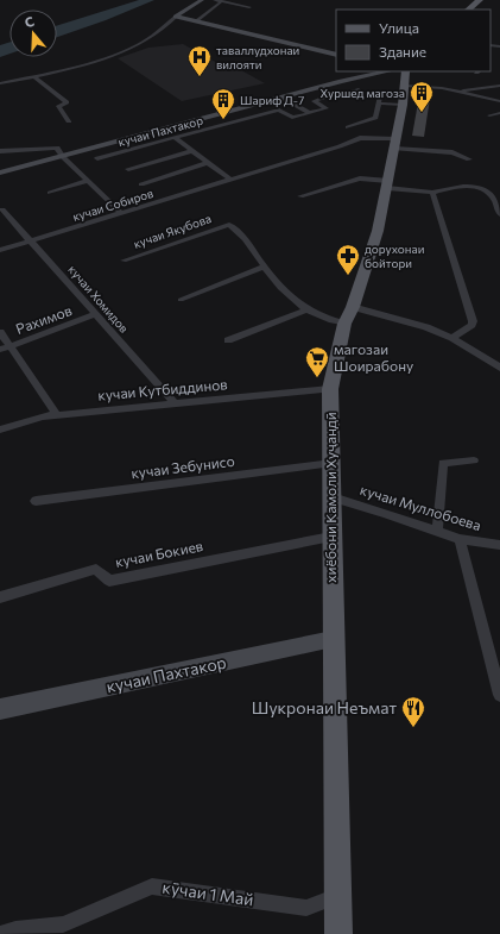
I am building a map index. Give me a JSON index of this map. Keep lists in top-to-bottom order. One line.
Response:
{"streets":{"main road":["кучаи Пахтакор","хиёбони Камоли Хуҷандӣ"],"street":["кучаи Собиров","кучаи Якубова","кучаи Хомидов","Рахимов","кучаи Кутбиддинов","кучаи Зебунисо","кучаи Муллобоева","кучаи Бокиев","кӯчаи 1 Май"]},"crossings":[["кучаи Пахтакор","хиёбони Камоли Хуҷандӣ"],["кучаи Собиров","кучаи Хомидов"],["кучаи Собиров","хиёбони Камоли Хуҷандӣ"],["кучаи Якубова","хиёбони Камоли Хуҷандӣ"],["кучаи Хомидов","Рахимов"],["кучаи Хомидов","кучаи Кутбиддинов"],["кучаи Кутбиддинов","хиёбони Камоли Хуҷандӣ"],["кучаи Зебунисо","хиёбони Камоли Хуҷандӣ"],["хиёбони Камоли Хуҷандӣ","кучаи Муллобоева"],["хиёбони Камоли Хуҷандӣ","кучаи Бокиев"],["хиёбони Камоли Хуҷандӣ","кӯчаи 1 Май"]],"places":{"hospital":["таваллудхонаи вилояти"],"building":["Хуршед магоза","Шариф Д-7"],"pharmacy":["дорухонаи бойтори"],"supermarket":["магозаи Шоирабону"],"restaurant":["Шукронаи Неъмат"]},"legend":["Улица","Здание"],"north":"top"}
